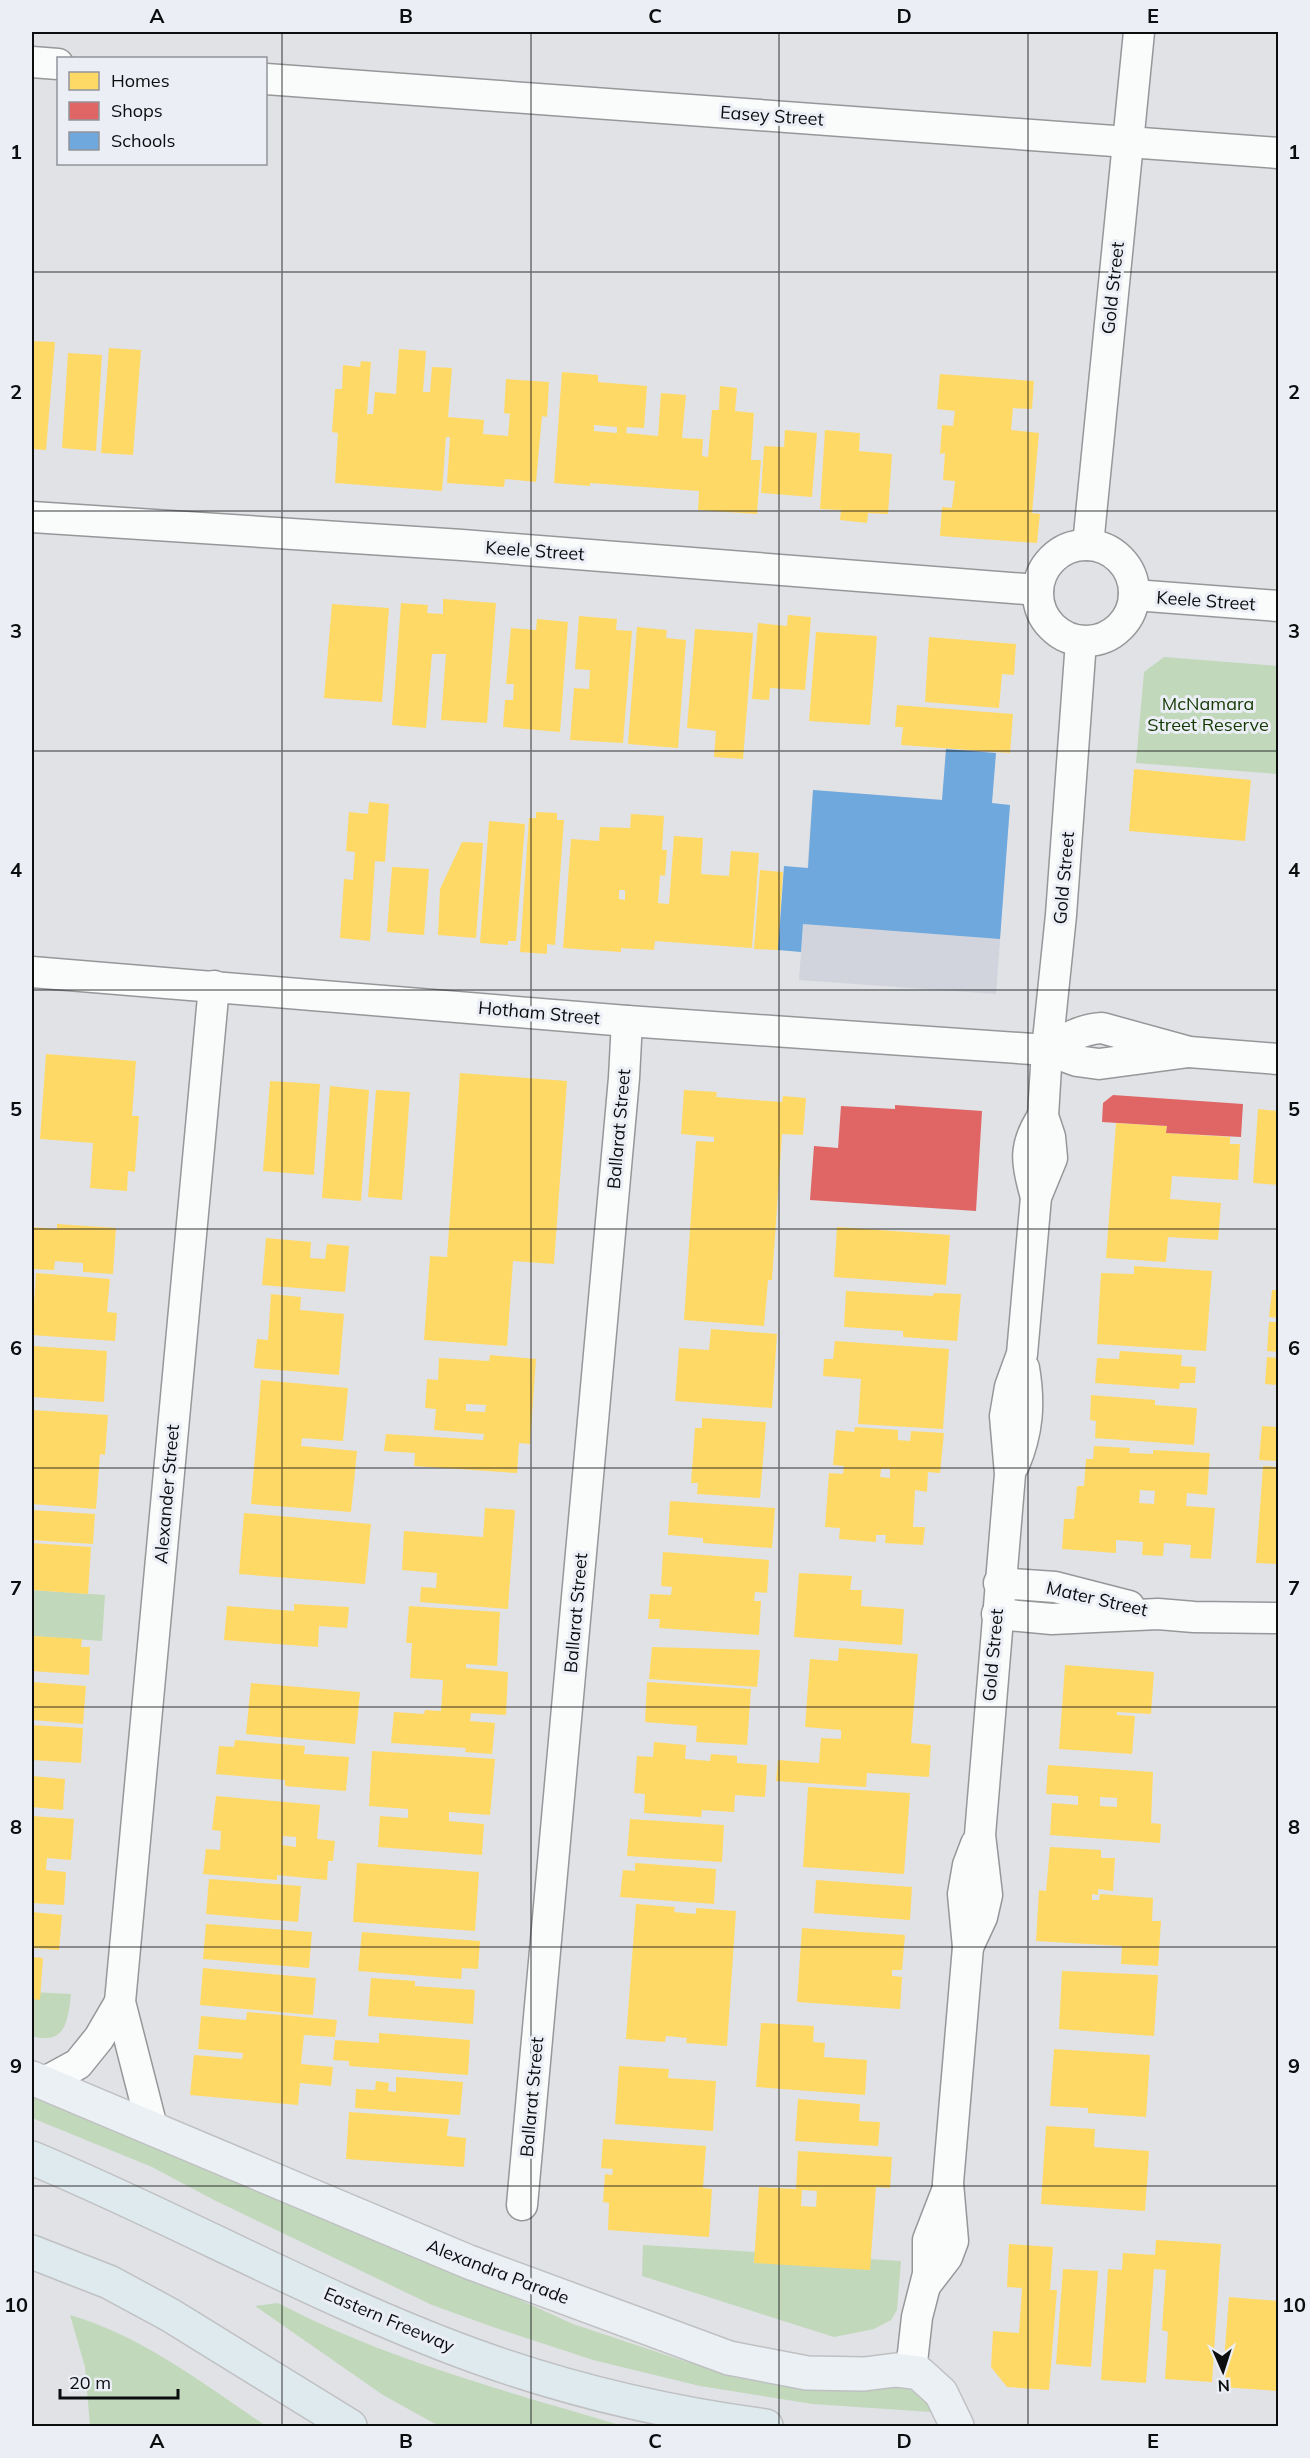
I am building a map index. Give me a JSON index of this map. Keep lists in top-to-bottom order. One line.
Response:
{"streets":{"highway":["Eastern Freeway"],"main road":["Alexandra Parade"],"street":["Easey Street","Gold Street","Keele Street","Hotham Street","Ballarat Street","Alexander Street","Mater Street"]},"crossings":[["Easey Street","Gold Street"],["Gold Street","Keele Street"],["Gold Street","Hotham Street"],["Gold Street","Mater Street"],["Gold Street","Alexandra Parade"],["Hotham Street","Ballarat Street"],["Hotham Street","Alexander Street"],["Alexander Street","Alexandra Parade"]],"parks":["McNamara Street Reserve"],"legend":["Homes","Shops","Schools"],"scale_bar":"20 m","north":"bottom","grid":{"columns":["A","B","C","D","E"],"rows":["1","2","3","4","5","6","7","8","9","10"]}}
